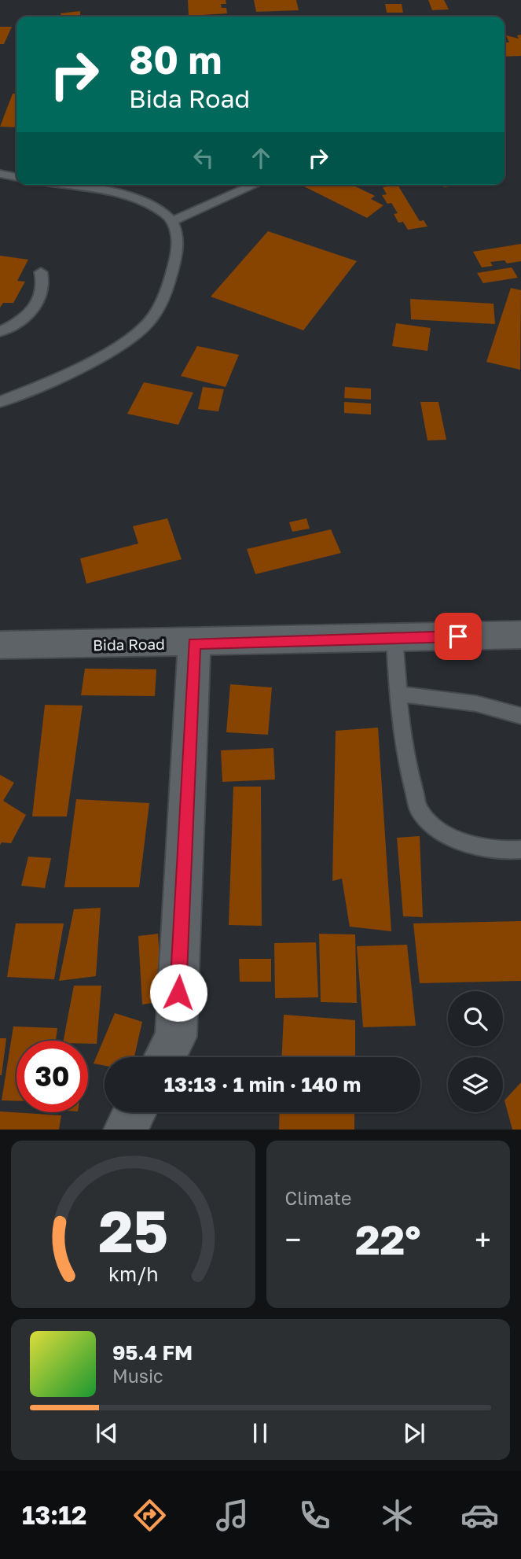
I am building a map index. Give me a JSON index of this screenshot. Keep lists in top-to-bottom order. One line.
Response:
{"streets":{"street":["Bida Road"]},"page":{"turn":["80 m","Bida Road"],"limit":"30","trip":"13:13 · 1 min · 140 m","tile":"Climate","heat":["−","22°","+"],"song":["95.4 FM","Music"],"tabs":"13:12","gauge":["25","km/h"]}}
